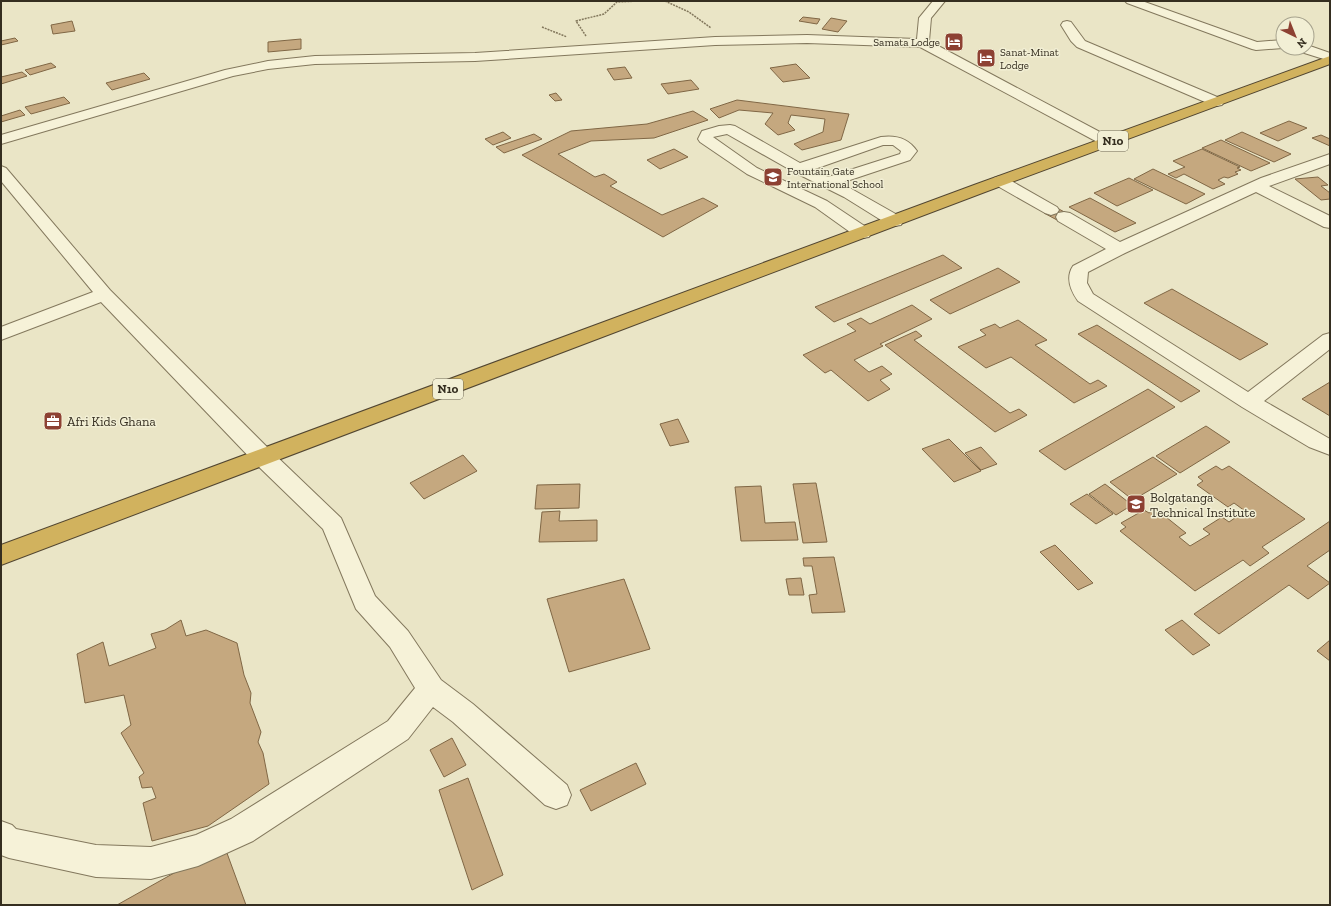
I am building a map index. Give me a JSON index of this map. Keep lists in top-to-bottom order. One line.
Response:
{"streets":{"highway":["N10"]},"places":{"hotel":["Samata Lodge","Sanat-Minat Lodge"],"school or university":["Fountain Gate International School","Bolgatanga Technical Institute"],"office":["Afri Kids Ghana"]},"north":"bottom right"}
